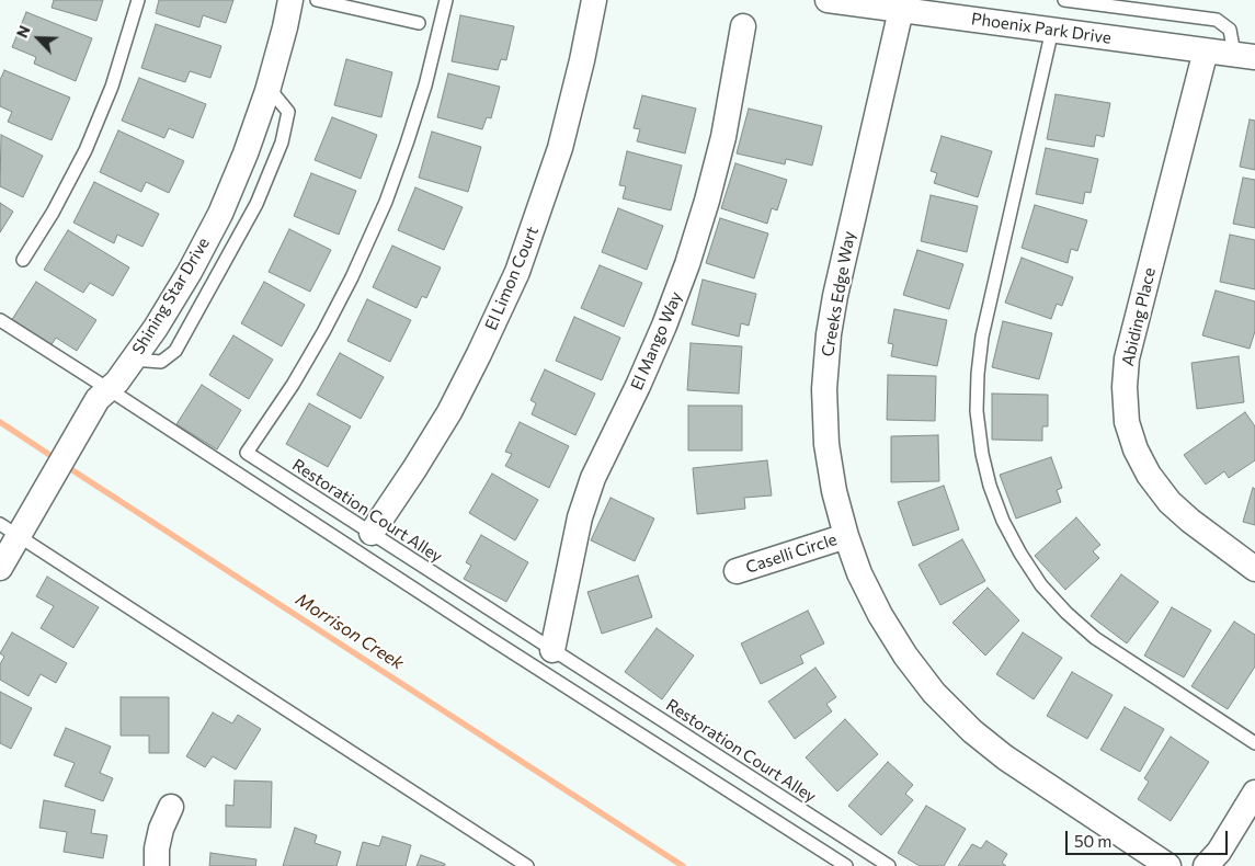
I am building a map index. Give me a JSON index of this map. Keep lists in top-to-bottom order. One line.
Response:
{"streets":{"street":["Phoenix Park Drive","El Limon Court","Creeks Edge Way","Shining Star Drive","Abiding Place","El Mango Way","Caselli Circle"],"lane":["Restoration Court Alley"]},"crossings":[["Phoenix Park Drive","Creeks Edge Way"],["Phoenix Park Drive","Abiding Place"],["El Limon Court","Restoration Court Alley"],["Creeks Edge Way","Caselli Circle"],["El Mango Way","Restoration Court Alley"]],"water":["Morrison Creek"],"scale_bar":"50 m","north":"top left"}
